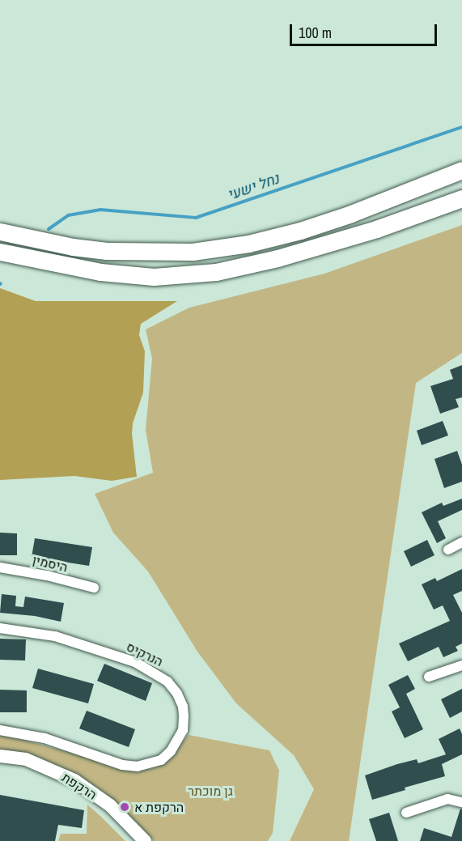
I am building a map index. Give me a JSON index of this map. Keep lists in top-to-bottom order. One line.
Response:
{"streets":{"street":["היסמין","הנרקיס","הרקפת"]},"water":["נחל ישעי"],"parks":["גן מוכתר"],"places":["הרקפת א"],"scale_bar":"100 m"}
